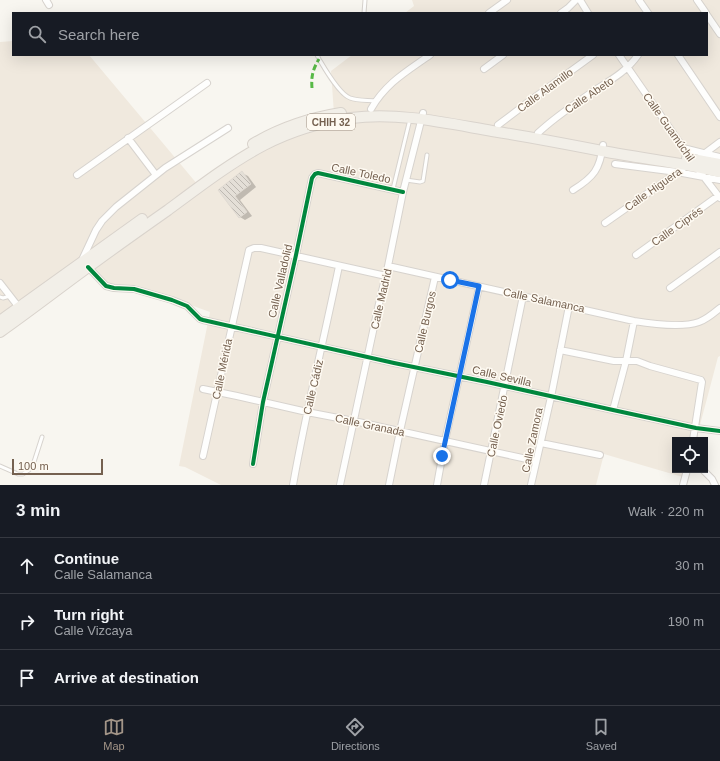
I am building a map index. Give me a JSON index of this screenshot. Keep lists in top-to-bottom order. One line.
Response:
{"streets":{"main road":["CHIH 32"],"street":["Calle Alamillo","Calle Abeto","Calle Guamúchil","Calle Toledo","Calle Higuera","Calle Ciprés","Calle Valladolid","Calle Madrid","Calle Salamanca","Calle Burgos","Calle Mérida","Calle Sevilla","Calle Cádiz","Calle Granada","Calle Oviedo","Calle Zamora"]},"crossings":[["Calle Alamillo","CHIH 32"],["Calle Abeto","CHIH 32"],["Calle Abeto","Calle Guamúchil"],["CHIH 32","Calle Guamúchil"],["CHIH 32","Calle Higuera"],["CHIH 32","Calle Madrid"],["CHIH 32","Calle Sevilla"],["Calle Guamúchil","Calle Higuera"],["Calle Guamúchil","Calle Ciprés"],["Calle Toledo","Calle Valladolid"],["Calle Toledo","Calle Madrid"],["Calle Valladolid","Calle Mérida"],["Calle Valladolid","Calle Sevilla"],["Calle Valladolid","Calle Granada"],["Calle Madrid","Calle Salamanca"],["Calle Madrid","Calle Sevilla"],["Calle Madrid","Calle Granada"],["Calle Salamanca","Calle Burgos"],["Calle Salamanca","Calle Oviedo"],["Calle Salamanca","Calle Zamora"],["Calle Burgos","Calle Sevilla"],["Calle Burgos","Calle Granada"],["Calle Mérida","Calle Sevilla"],["Calle Mérida","Calle Granada"],["Calle Sevilla","Calle Cádiz"],["Calle Sevilla","Calle Oviedo"],["Calle Sevilla","Calle Zamora"],["Calle Cádiz","Calle Granada"],["Calle Granada","Calle Oviedo"],["Calle Granada","Calle Zamora"]],"scale_bar":"100 m","page":{"search":"Search here","scale":"100 m","heading":["3 min","Walk · 220 m"],"list":[["Continue","Calle Salamanca","30 m"],["Turn right","Calle Vizcaya","190 m"],"Arrive at destination"],"nav":["Map","Directions","Saved"]}}
